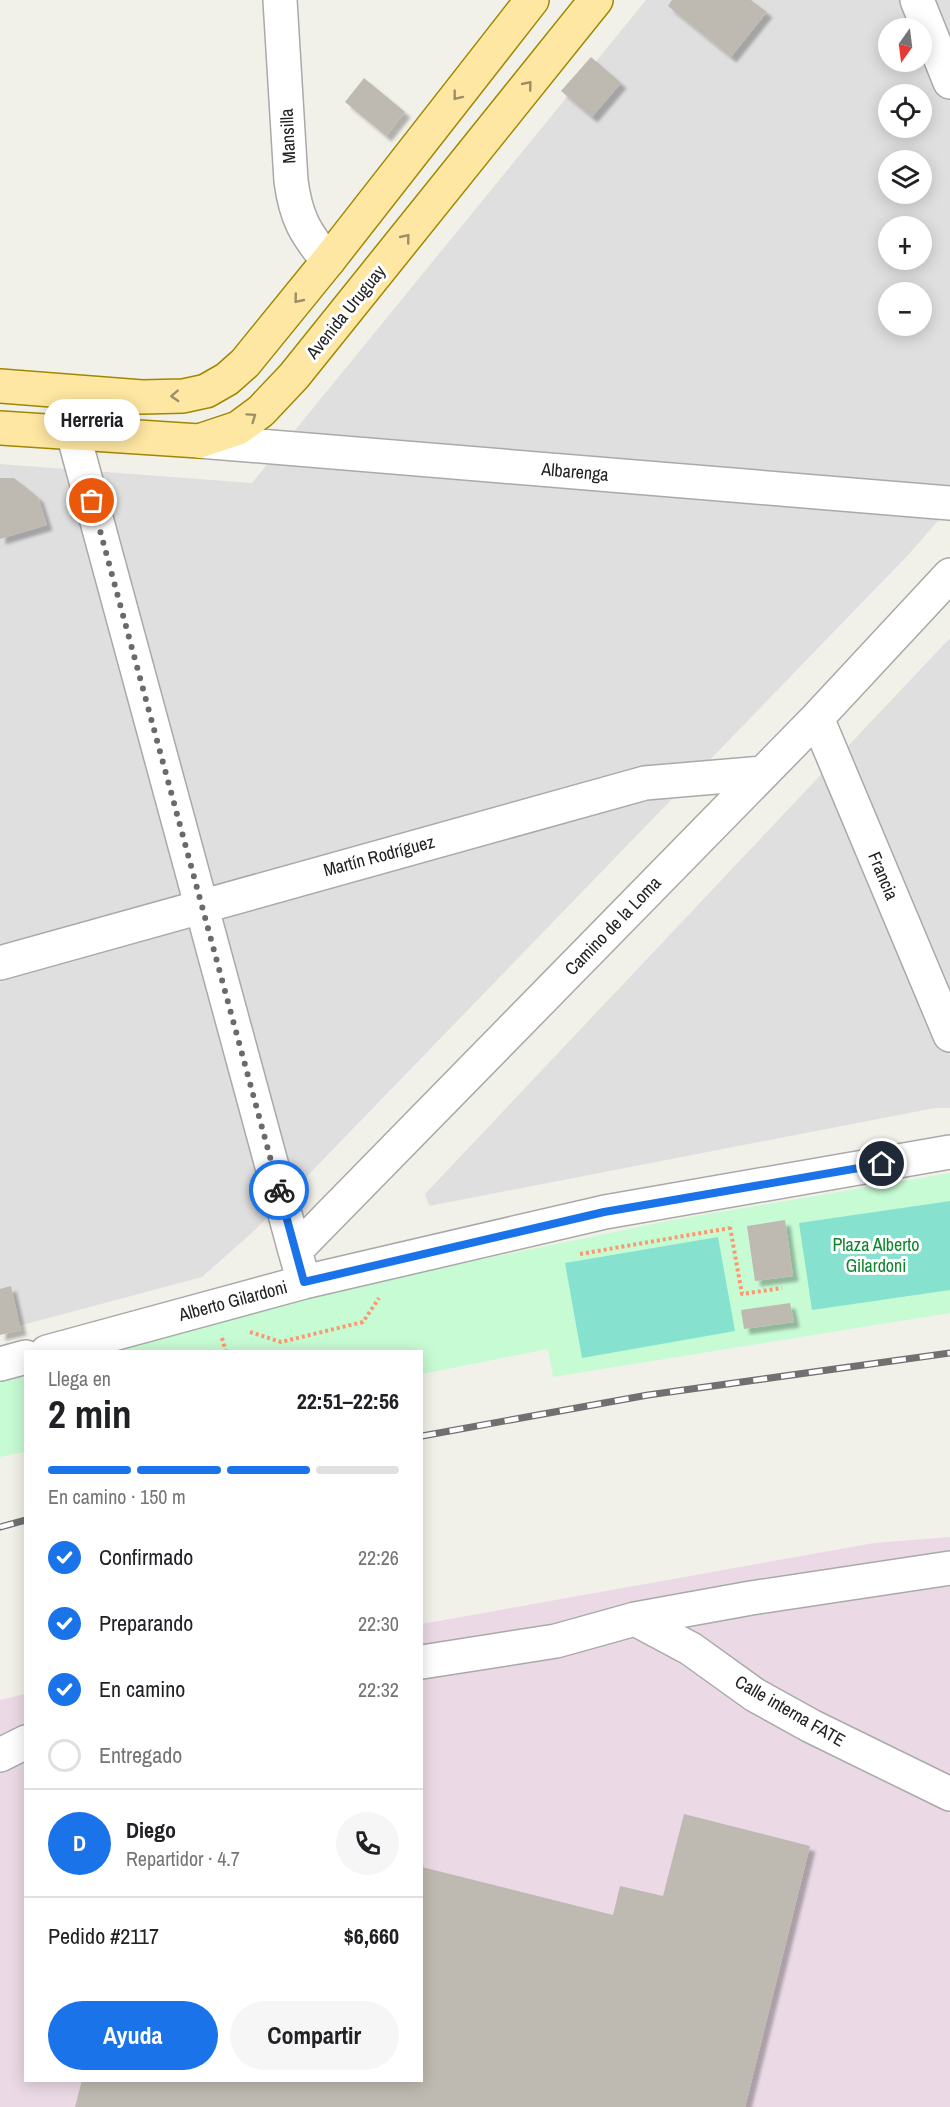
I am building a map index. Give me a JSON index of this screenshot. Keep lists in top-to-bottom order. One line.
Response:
{"streets":{"main road":["Avenida Uruguay"],"street":["Mansilla","Albarenga","Martín Rodríguez","Francia","Camino de la Loma","Alberto Gilardoni","Calle interna FATE"]},"crossings":[["Avenida Uruguay","Albarenga"],["Martín Rodríguez","Camino de la Loma"],["Francia","Camino de la Loma"]],"parks":["Plaza Alberto Gilardoni"],"places":["Herreria"],"north":"bottom","page":{"map_buttons":["+","−"],"bubble":"Herreria","heading":["2 min","Llega en","22:51–22:56"],"panel":["Diego","Repartidor · 4.7","Pedido #2117","$6,660"],"bar":"En camino · 150 m","list":[["Confirmado","22:26"],["Preparando","22:30"],["En camino","22:32"],"Entregado"],"round":"D","buttons":["Ayuda","Compartir"]}}
